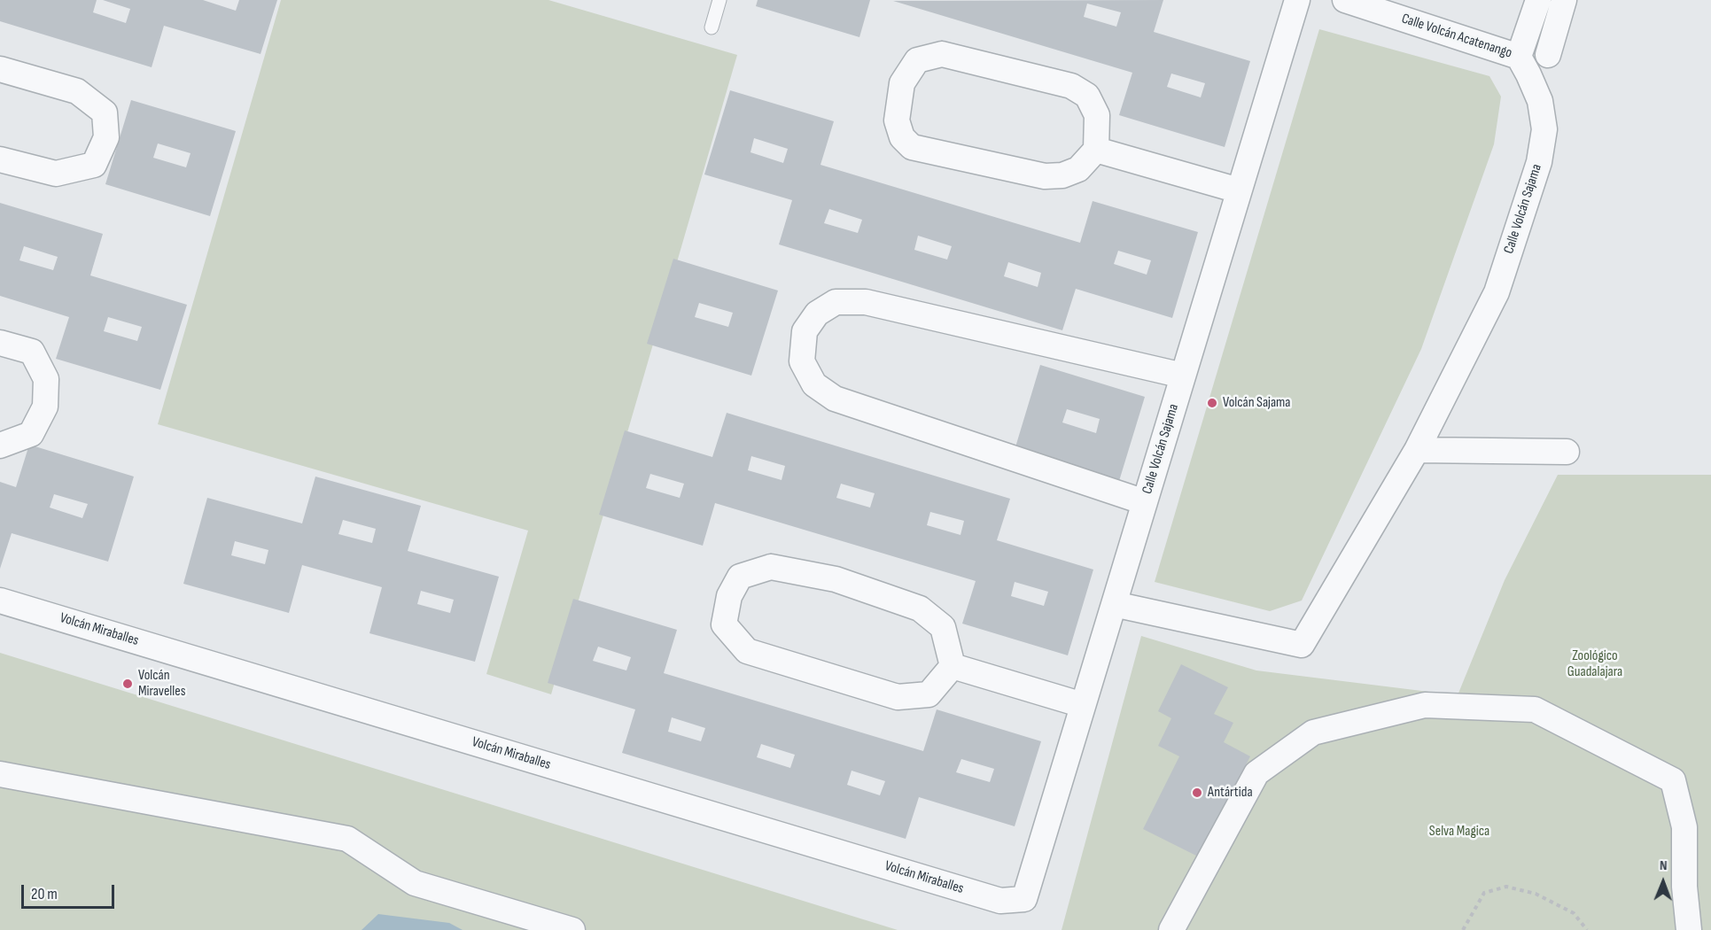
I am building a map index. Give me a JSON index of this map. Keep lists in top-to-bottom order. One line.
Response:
{"streets":{"street":["Calle Volcán Acatenango","Calle Volcán Sajama","Volcán Miraballes"]},"crossings":[["Calle Volcán Acatenango","Calle Volcán Sajama"],["Calle Volcán Sajama","Volcán Miraballes"]],"parks":["Zoológico Guadalajara","Selva Magica"],"places":["Volcán Sajama","Volcán Miravelles","Antártida"],"scale_bar":"20 m","north":"top"}
